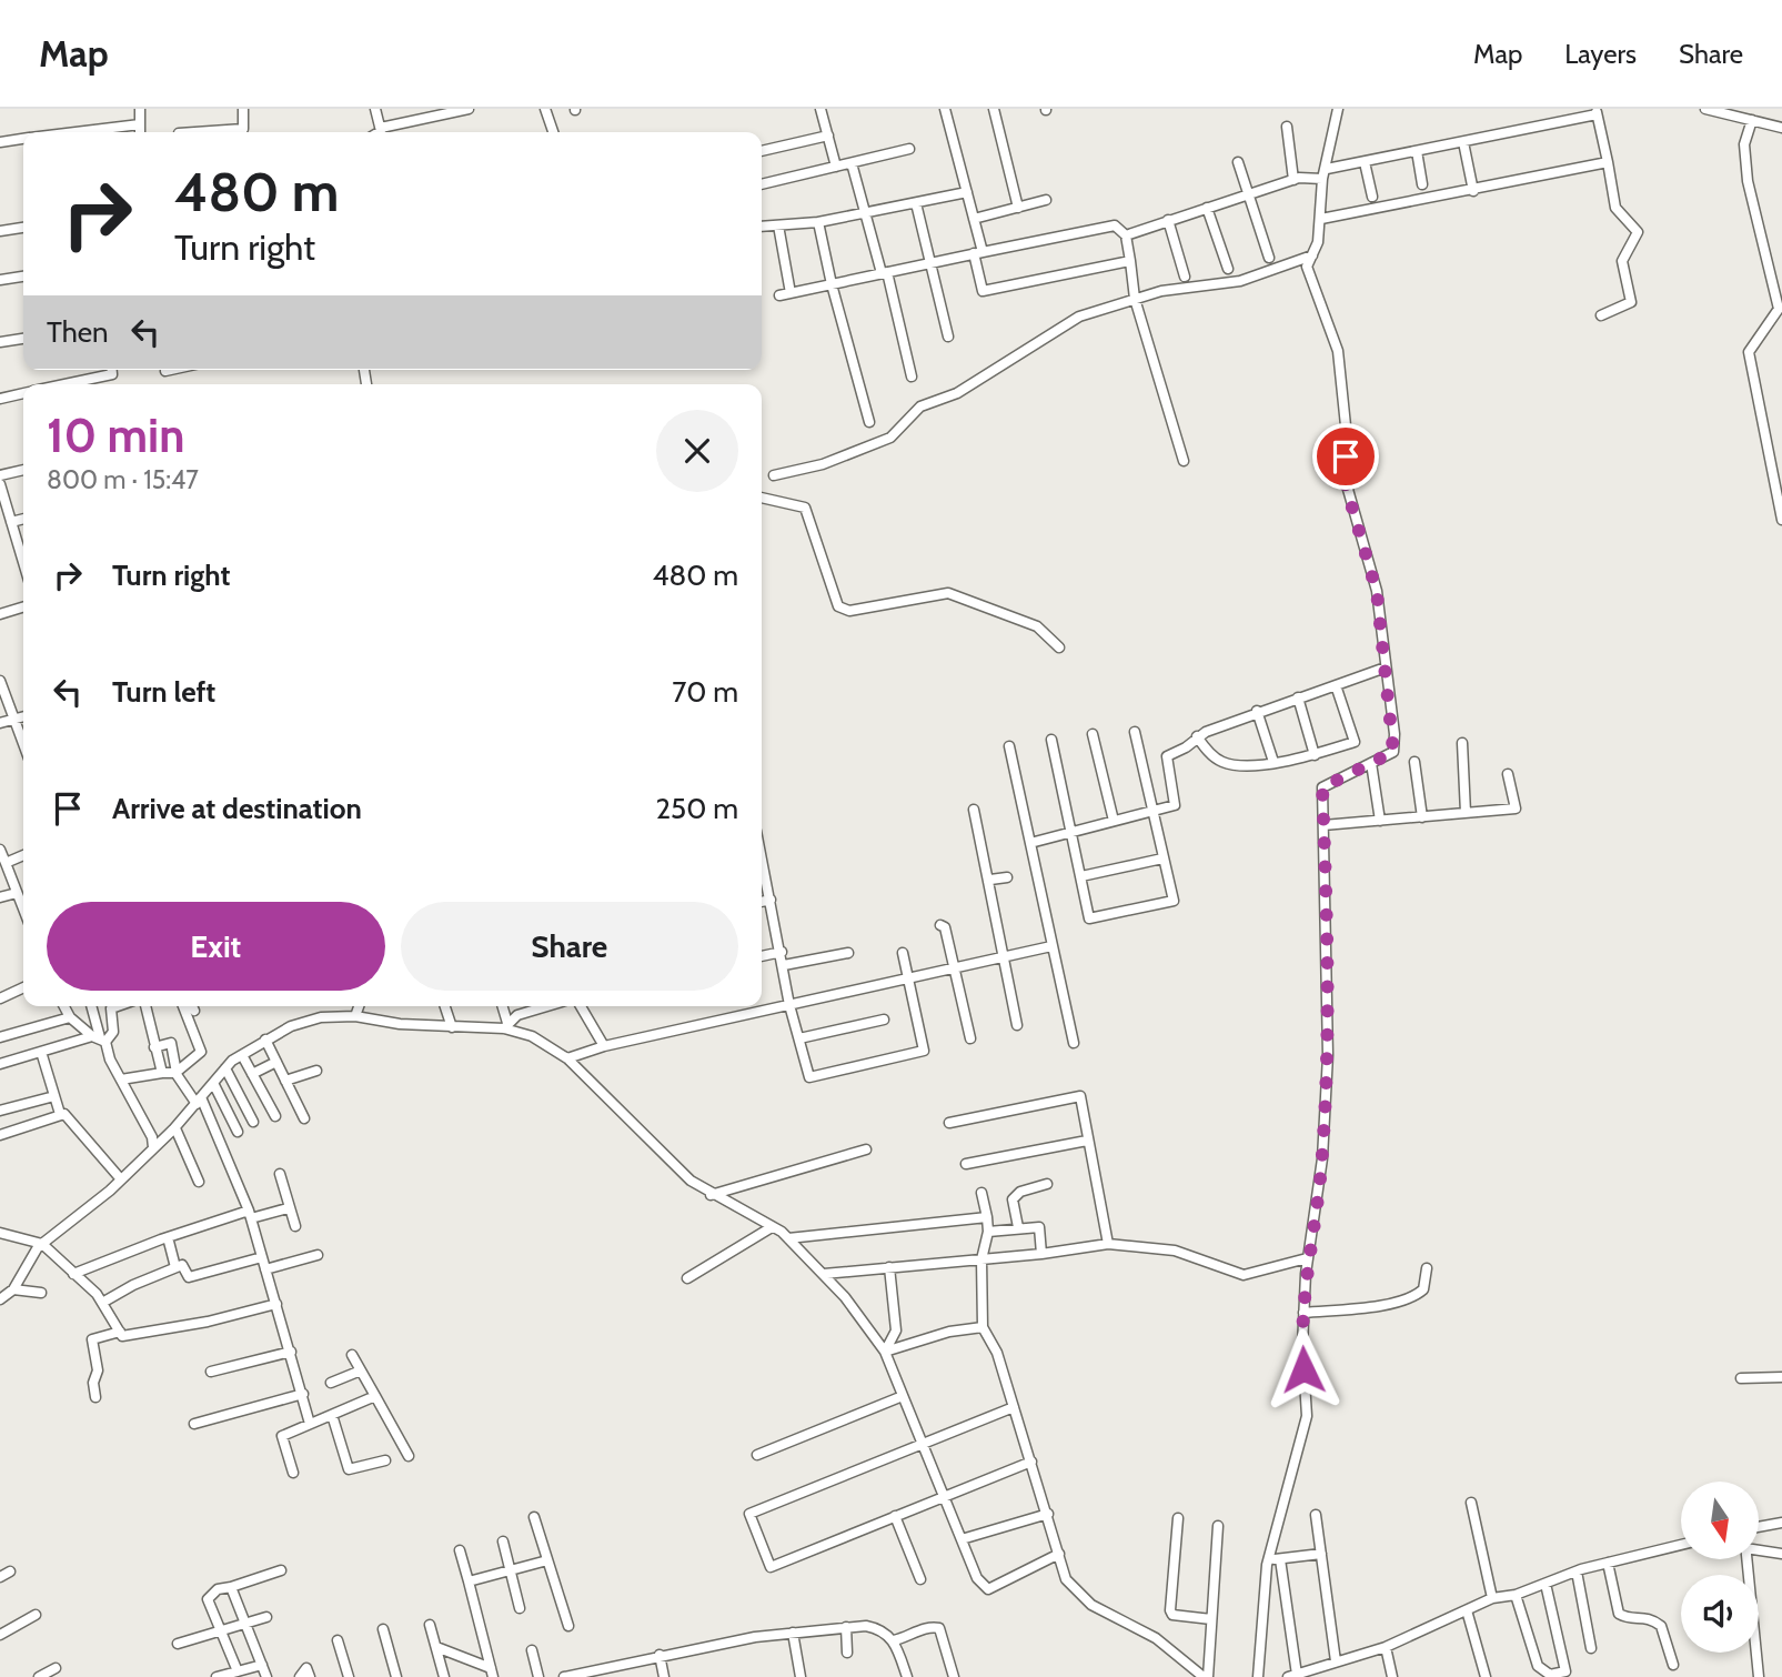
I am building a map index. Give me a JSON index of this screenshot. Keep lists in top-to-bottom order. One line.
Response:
{"north":"bottom","page":{"header":"Map","nav":["Map","Layers","Share"],"turn":["480 m","Turn right"],"then":"Then","heading":["10 min","800 m · 15:47"],"list":[{"name":"Turn right","value":"480 m"},{"name":"Turn left","value":"70 m"},{"name":"Arrive at destination","value":"250 m"}],"buttons":["Exit","Share"]}}
